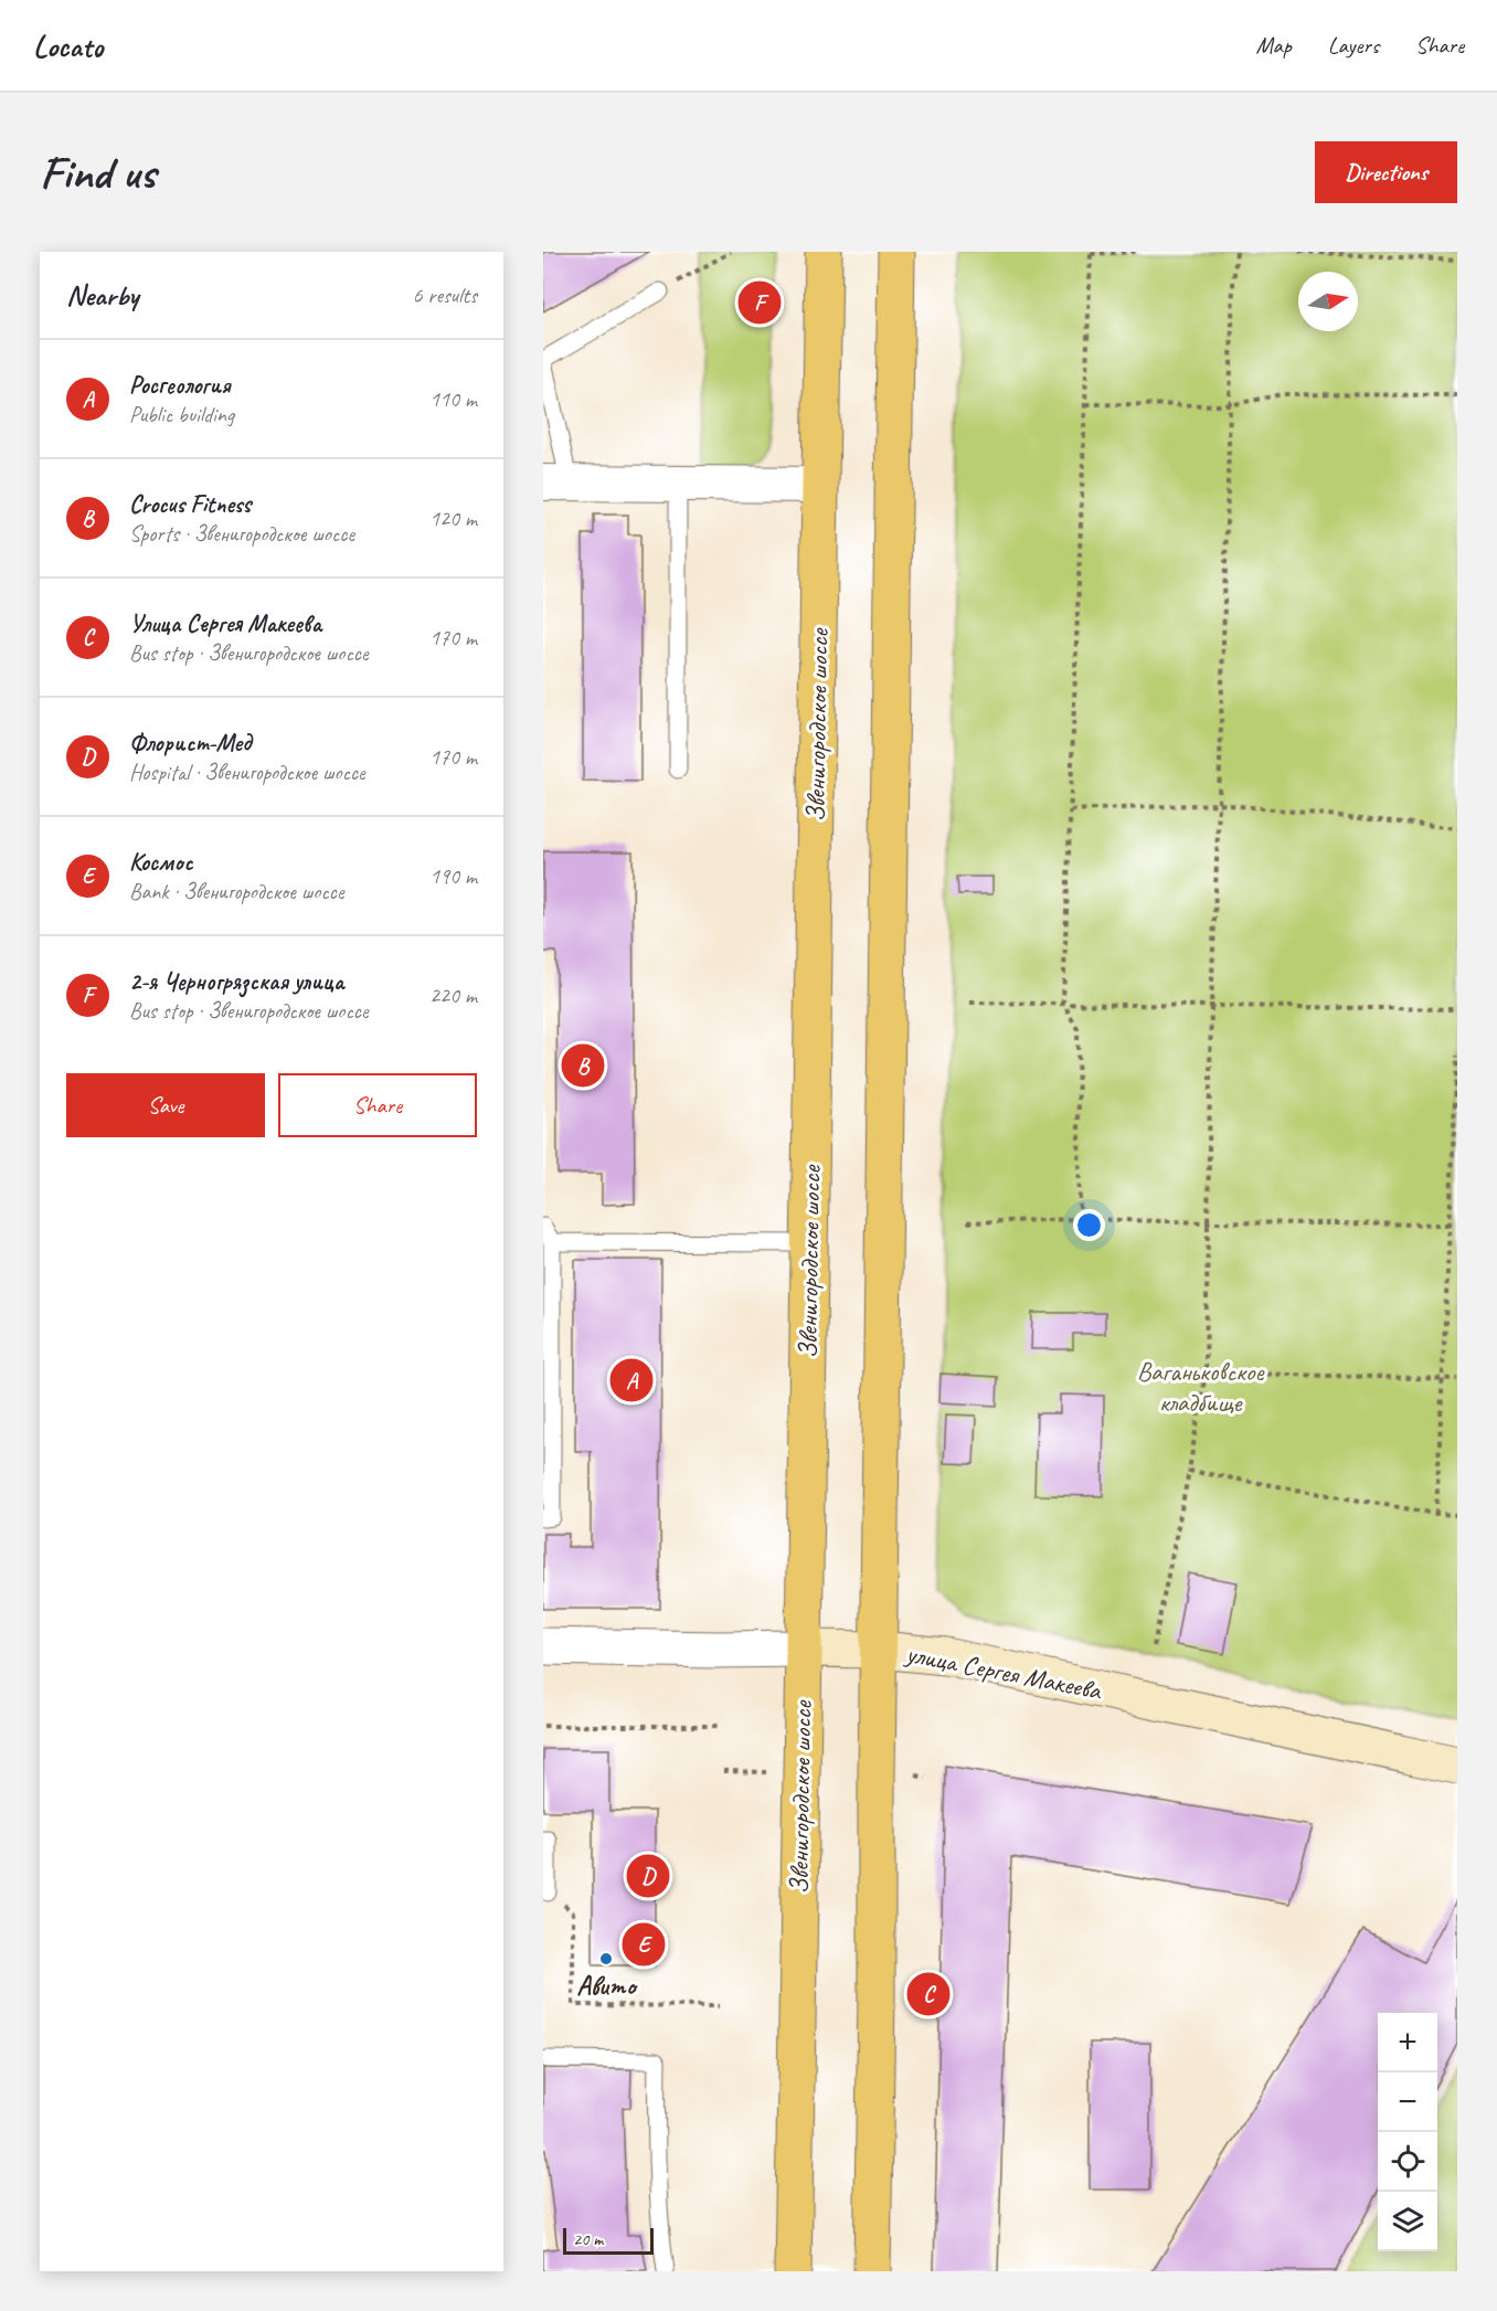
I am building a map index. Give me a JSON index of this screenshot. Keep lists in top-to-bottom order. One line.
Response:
{"streets":{"main road":["Звенигородское шоссе","улица Сергея Макеева"]},"crossings":[["Звенигородское шоссе","улица Сергея Макеева"]],"parks":["Ваганьковское кладбище"],"places":["Авито"],"scale_bar":"20 m","north":"right","page":{"header":"Locato","nav":["Map","Layers","Share"],"buttons":["Directions",["Save","Share"]],"title":"Find us","heading":["Nearby","6 results"],"pins":["F","B","A","D","E","C"],"list":[{"mark":"A","name":"Росгеология","note":"Public building","value":"110 m"},{"mark":"B","name":"Crocus Fitness","note":"Sports · Звенигородское шоссе","value":"120 m"},{"mark":"C","name":"Улица Сергея Макеева","note":"Bus stop · Звенигородское шоссе","value":"170 m"},{"mark":"D","name":"Флорист-Мед","note":"Hospital · Звенигородское шоссе","value":"170 m"},{"mark":"E","name":"Космос","note":"Bank · Звенигородское шоссе","value":"190 m"},{"mark":"F","name":"2-я Черногрязская улица","note":"Bus stop · Звенигородское шоссе","value":"220 m"}],"map_buttons":["+","−"],"scale":"20 m"}}
